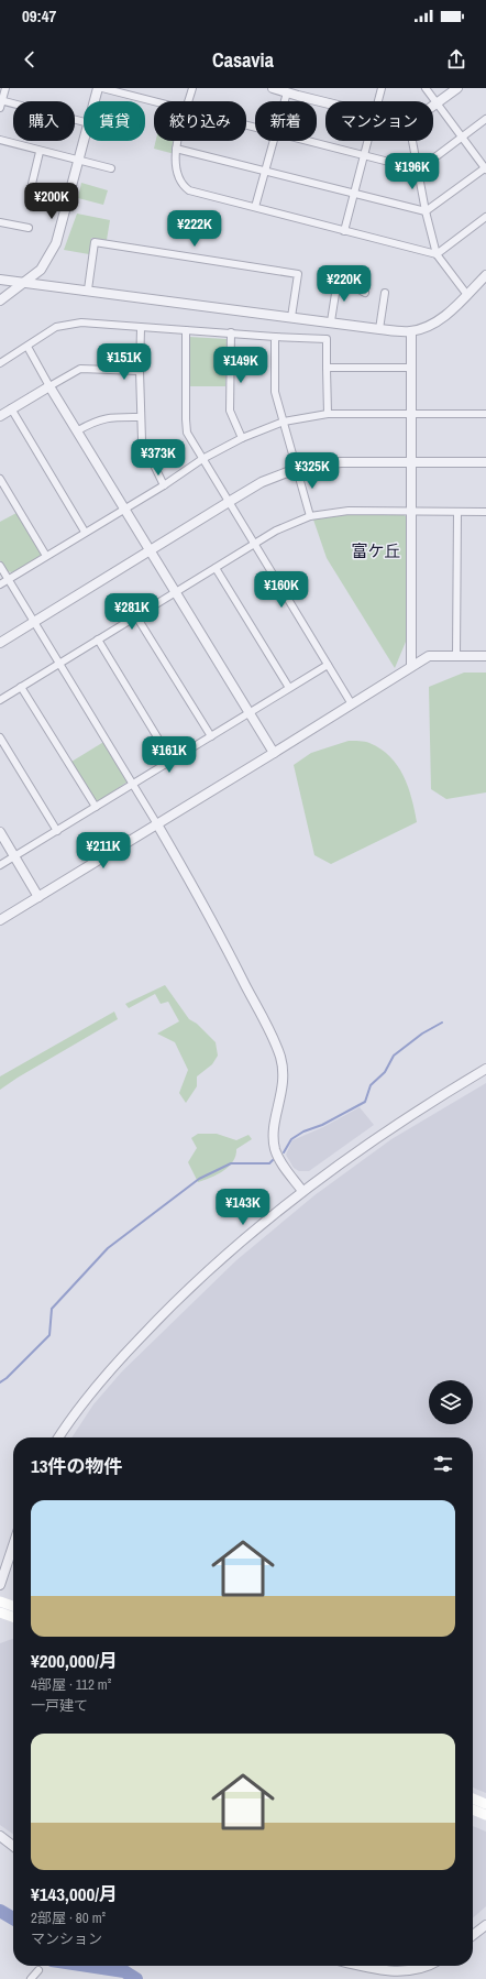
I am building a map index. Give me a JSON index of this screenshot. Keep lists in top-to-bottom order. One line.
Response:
{"districts":["富ケ丘"],"page":{"status":"09:47","header":"Casavia","chip":["購入","賃貸","絞り込み","新着","マンション"],"price":["¥196K","¥200K","¥222K","¥220K","¥151K","¥149K","¥373K","¥325K","¥160K","¥281K","¥161K","¥211K","¥143K"],"heading":"13件の物件","list":[{"name":"¥200,000/月","note":"4部屋 · 112 m² · 一戸建て"},{"name":"¥143,000/月","note":"2部屋 · 80 m² · マンション"}]}}
